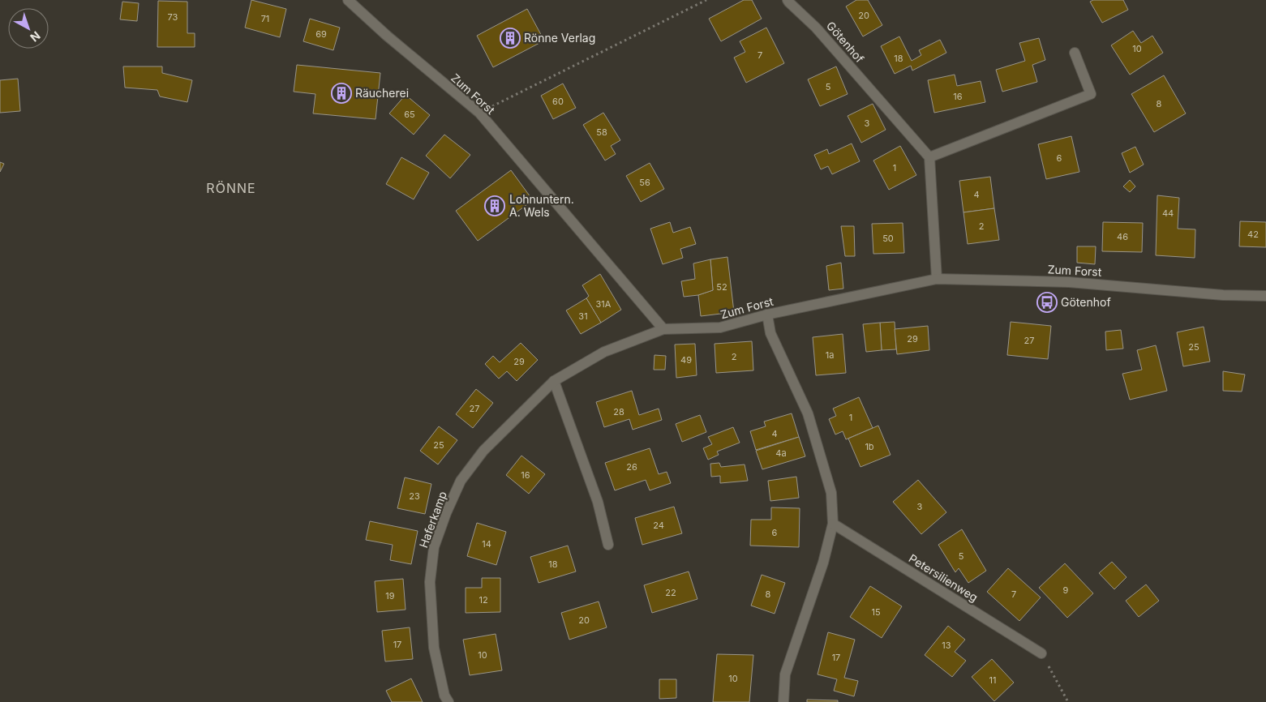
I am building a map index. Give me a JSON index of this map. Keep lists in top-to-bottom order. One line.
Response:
{"streets":{"street":["Götenhof","Zum Forst","Haferkamp","Petersilienweg"]},"crossings":[["Zum Forst","Haferkamp"]],"districts":["RÖNNE"],"places":{"building":["Rönne Verlag","Räucherei","Lohnuntern. A. Wels"],"bus stop":["Götenhof"]},"house_numbers":["20","73","71","69","10","7","18","5","16","60","8","65","3","58","6","1","56","4","44","2","42","46","50","52","31A","31","29","27","25","1a","2","49","29","27","28","1","4","25","1b","4a","26","16","23","3","24","6","14","5","18","9","22","8","7","19","12","15","20","17","13","10","17","10","11"],"north":"bottom right"}
